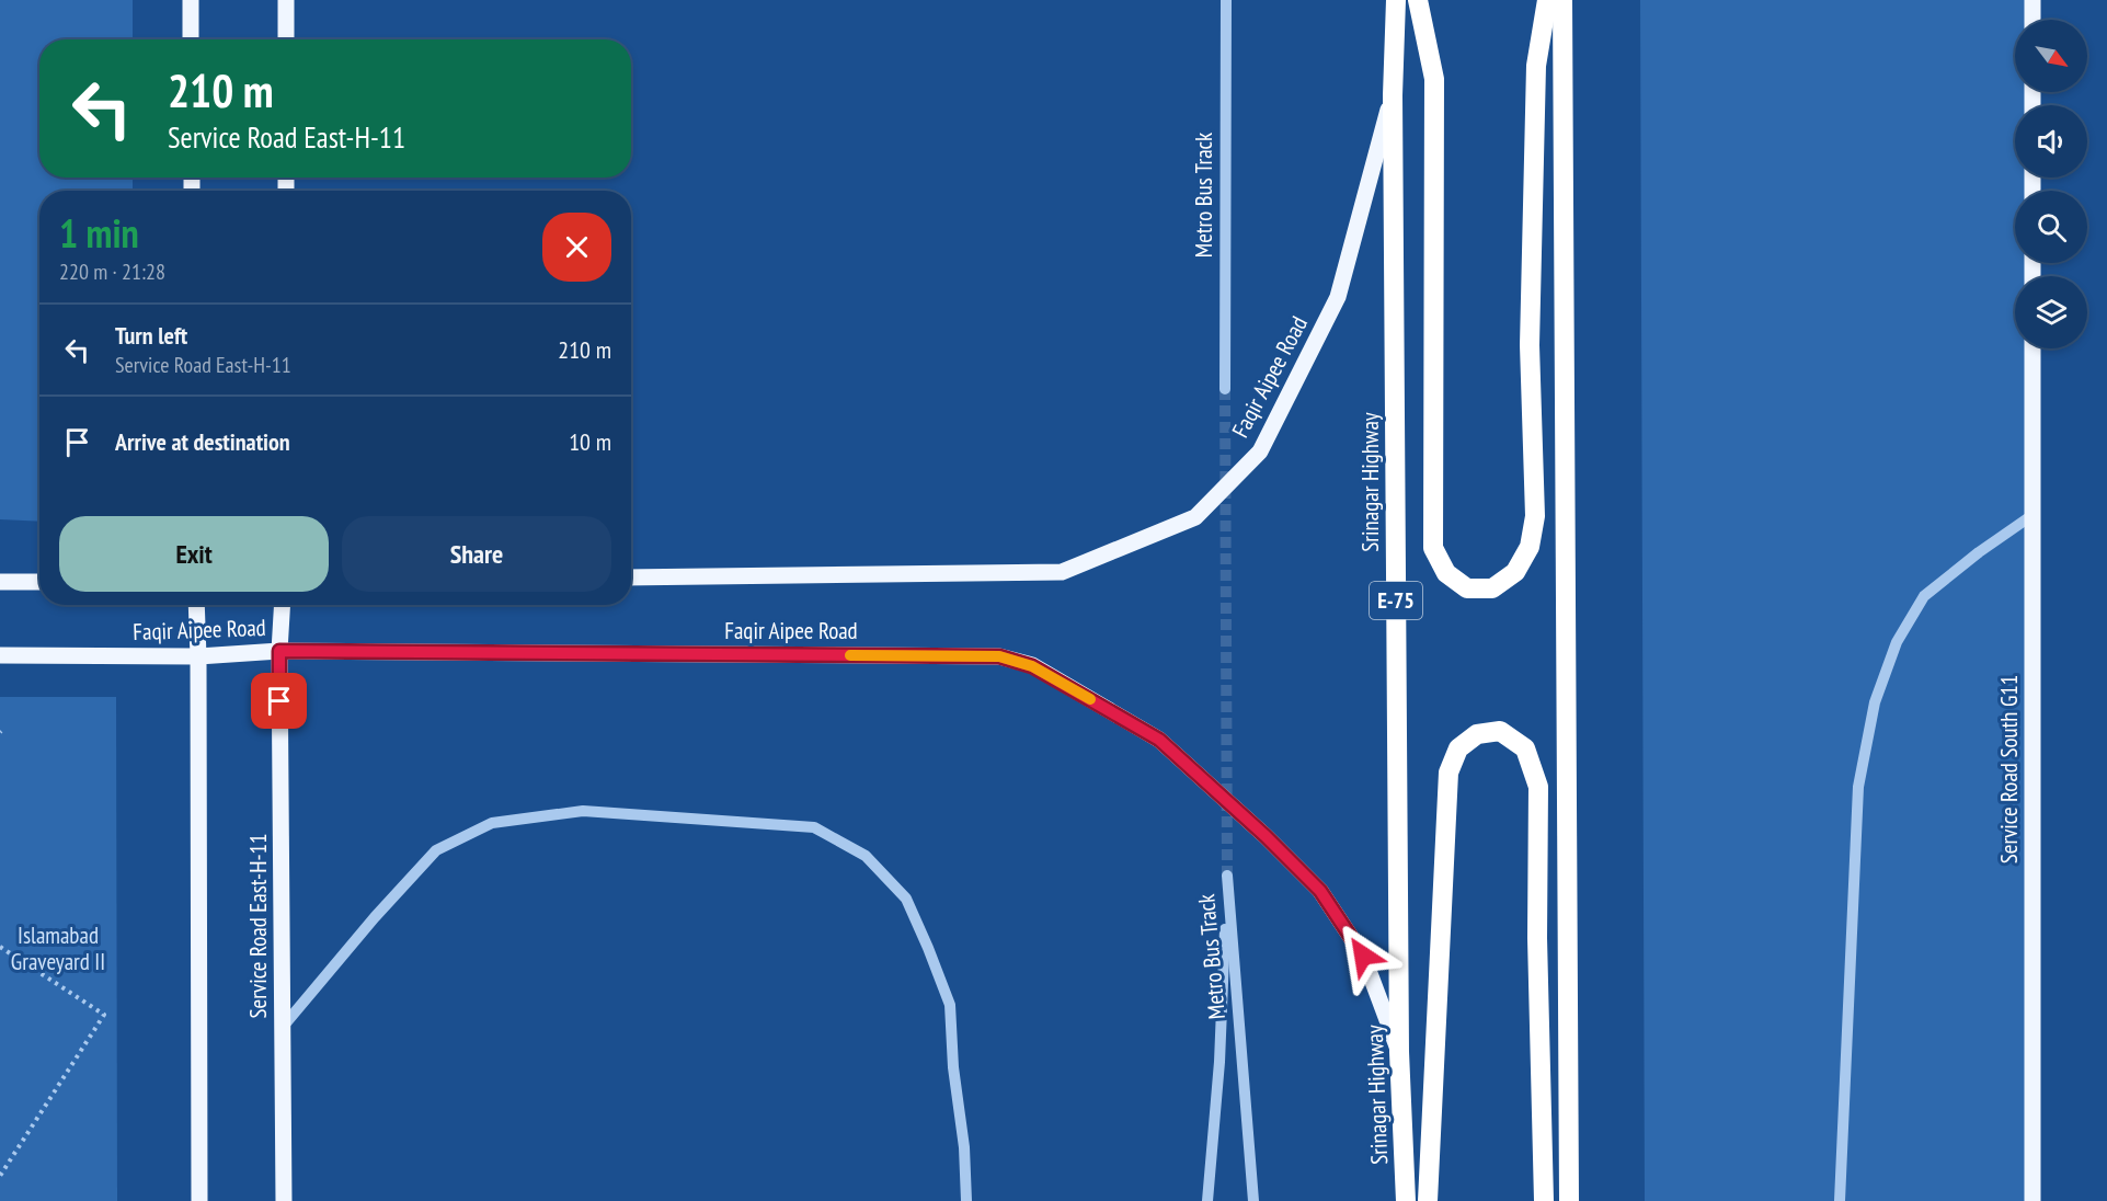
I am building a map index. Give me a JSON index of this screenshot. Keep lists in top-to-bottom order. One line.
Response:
{"streets":{"highway":["Srinagar Highway","E-75"],"main road":["Faqir Aipee Road","Service Road South G11","Service Road East-H-11"],"lane":["Metro Bus Track"]},"crossings":[["Faqir Aipee Road","Srinagar Highway"],["Faqir Aipee Road","Service Road East-H-11"]],"parks":["Islamabad Graveyard II"],"north":"bottom right","page":{"turn":["210 m","Service Road East-H-11"],"heading":["1 min","220 m · 21:28"],"list":[{"name":"Turn left","note":"Service Road East-H-11","value":"210 m"},{"name":"Arrive at destination","value":"10 m"}],"buttons":["Exit","Share"]}}
